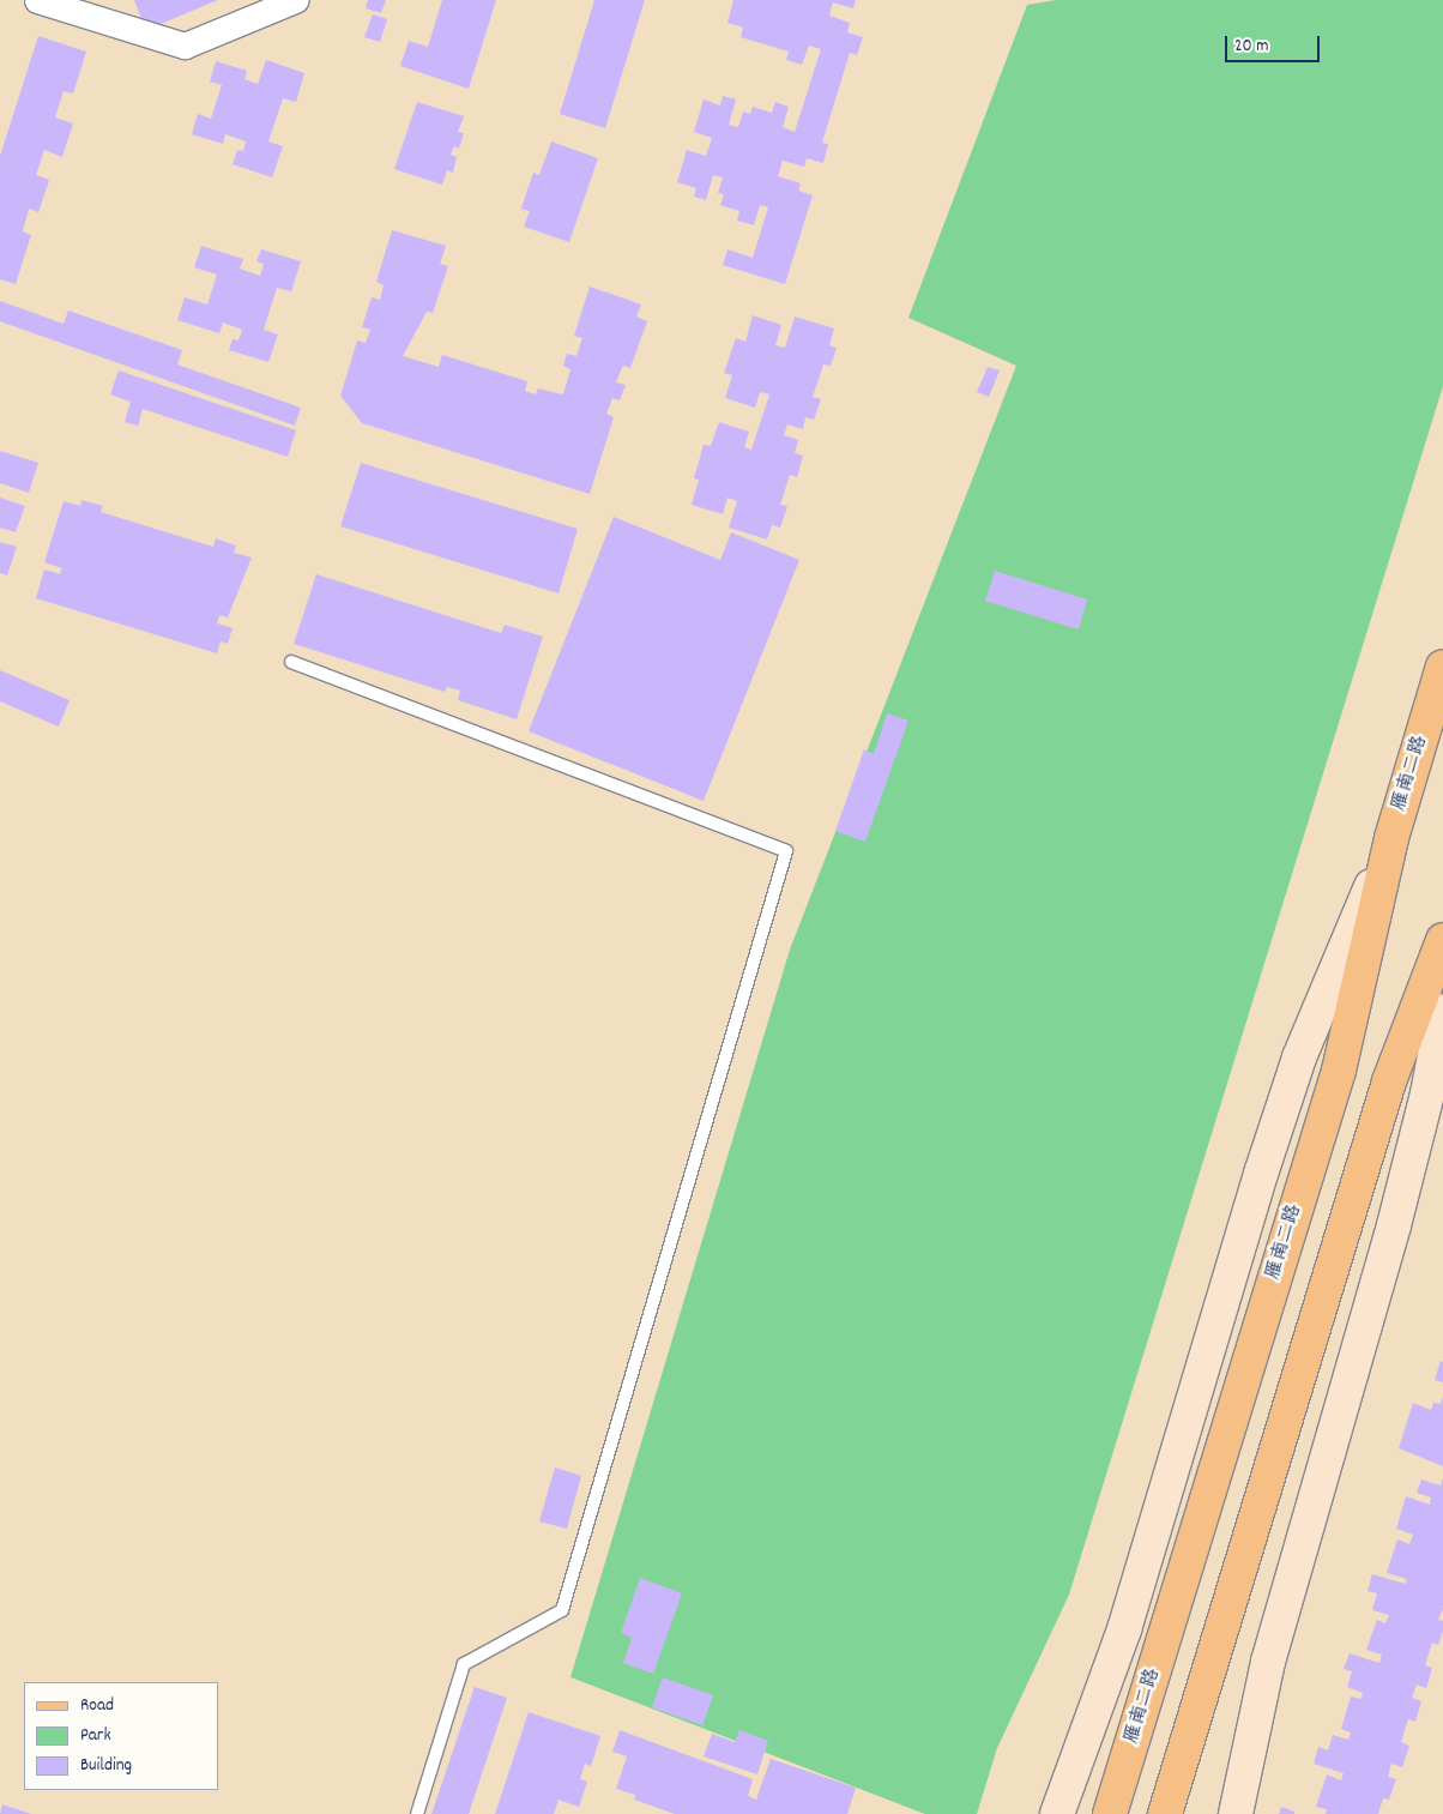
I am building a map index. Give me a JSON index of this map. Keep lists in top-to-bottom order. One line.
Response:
{"streets":{"main road":["雁南二路"]},"legend":["Road","Park","Building"],"scale_bar":"20 m"}
